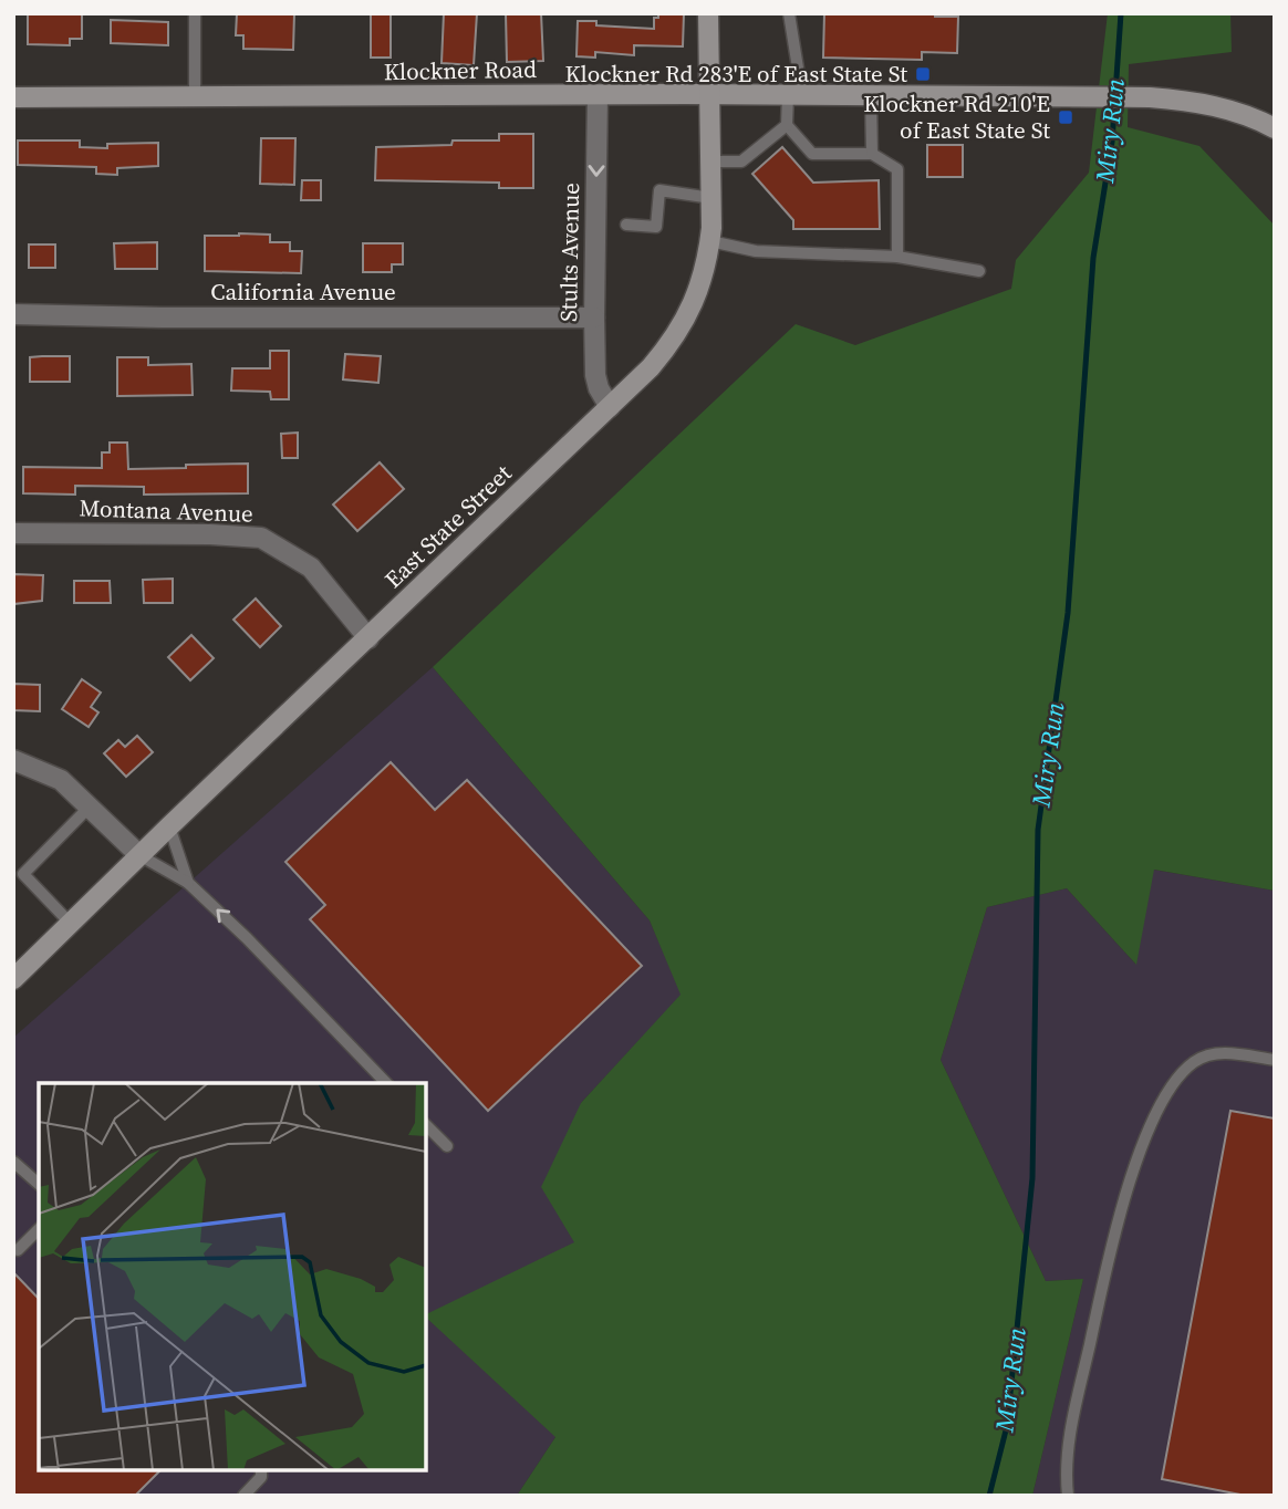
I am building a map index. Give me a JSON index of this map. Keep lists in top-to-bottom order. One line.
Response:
{"streets":{"street":["Klockner Road","Stults Avenue","California Avenue","Montana Avenue","East State Street"]},"crossings":[["Klockner Road","Stults Avenue"],["Klockner Road","East State Street"],["Stults Avenue","California Avenue"],["Stults Avenue","East State Street"],["Montana Avenue","East State Street"]],"one_way":["Stults Avenue"],"water":["Miry Run"],"places":{"transit":["Klockner Rd 283'E of East State St","Klockner Rd 210'E of East State St"]}}
